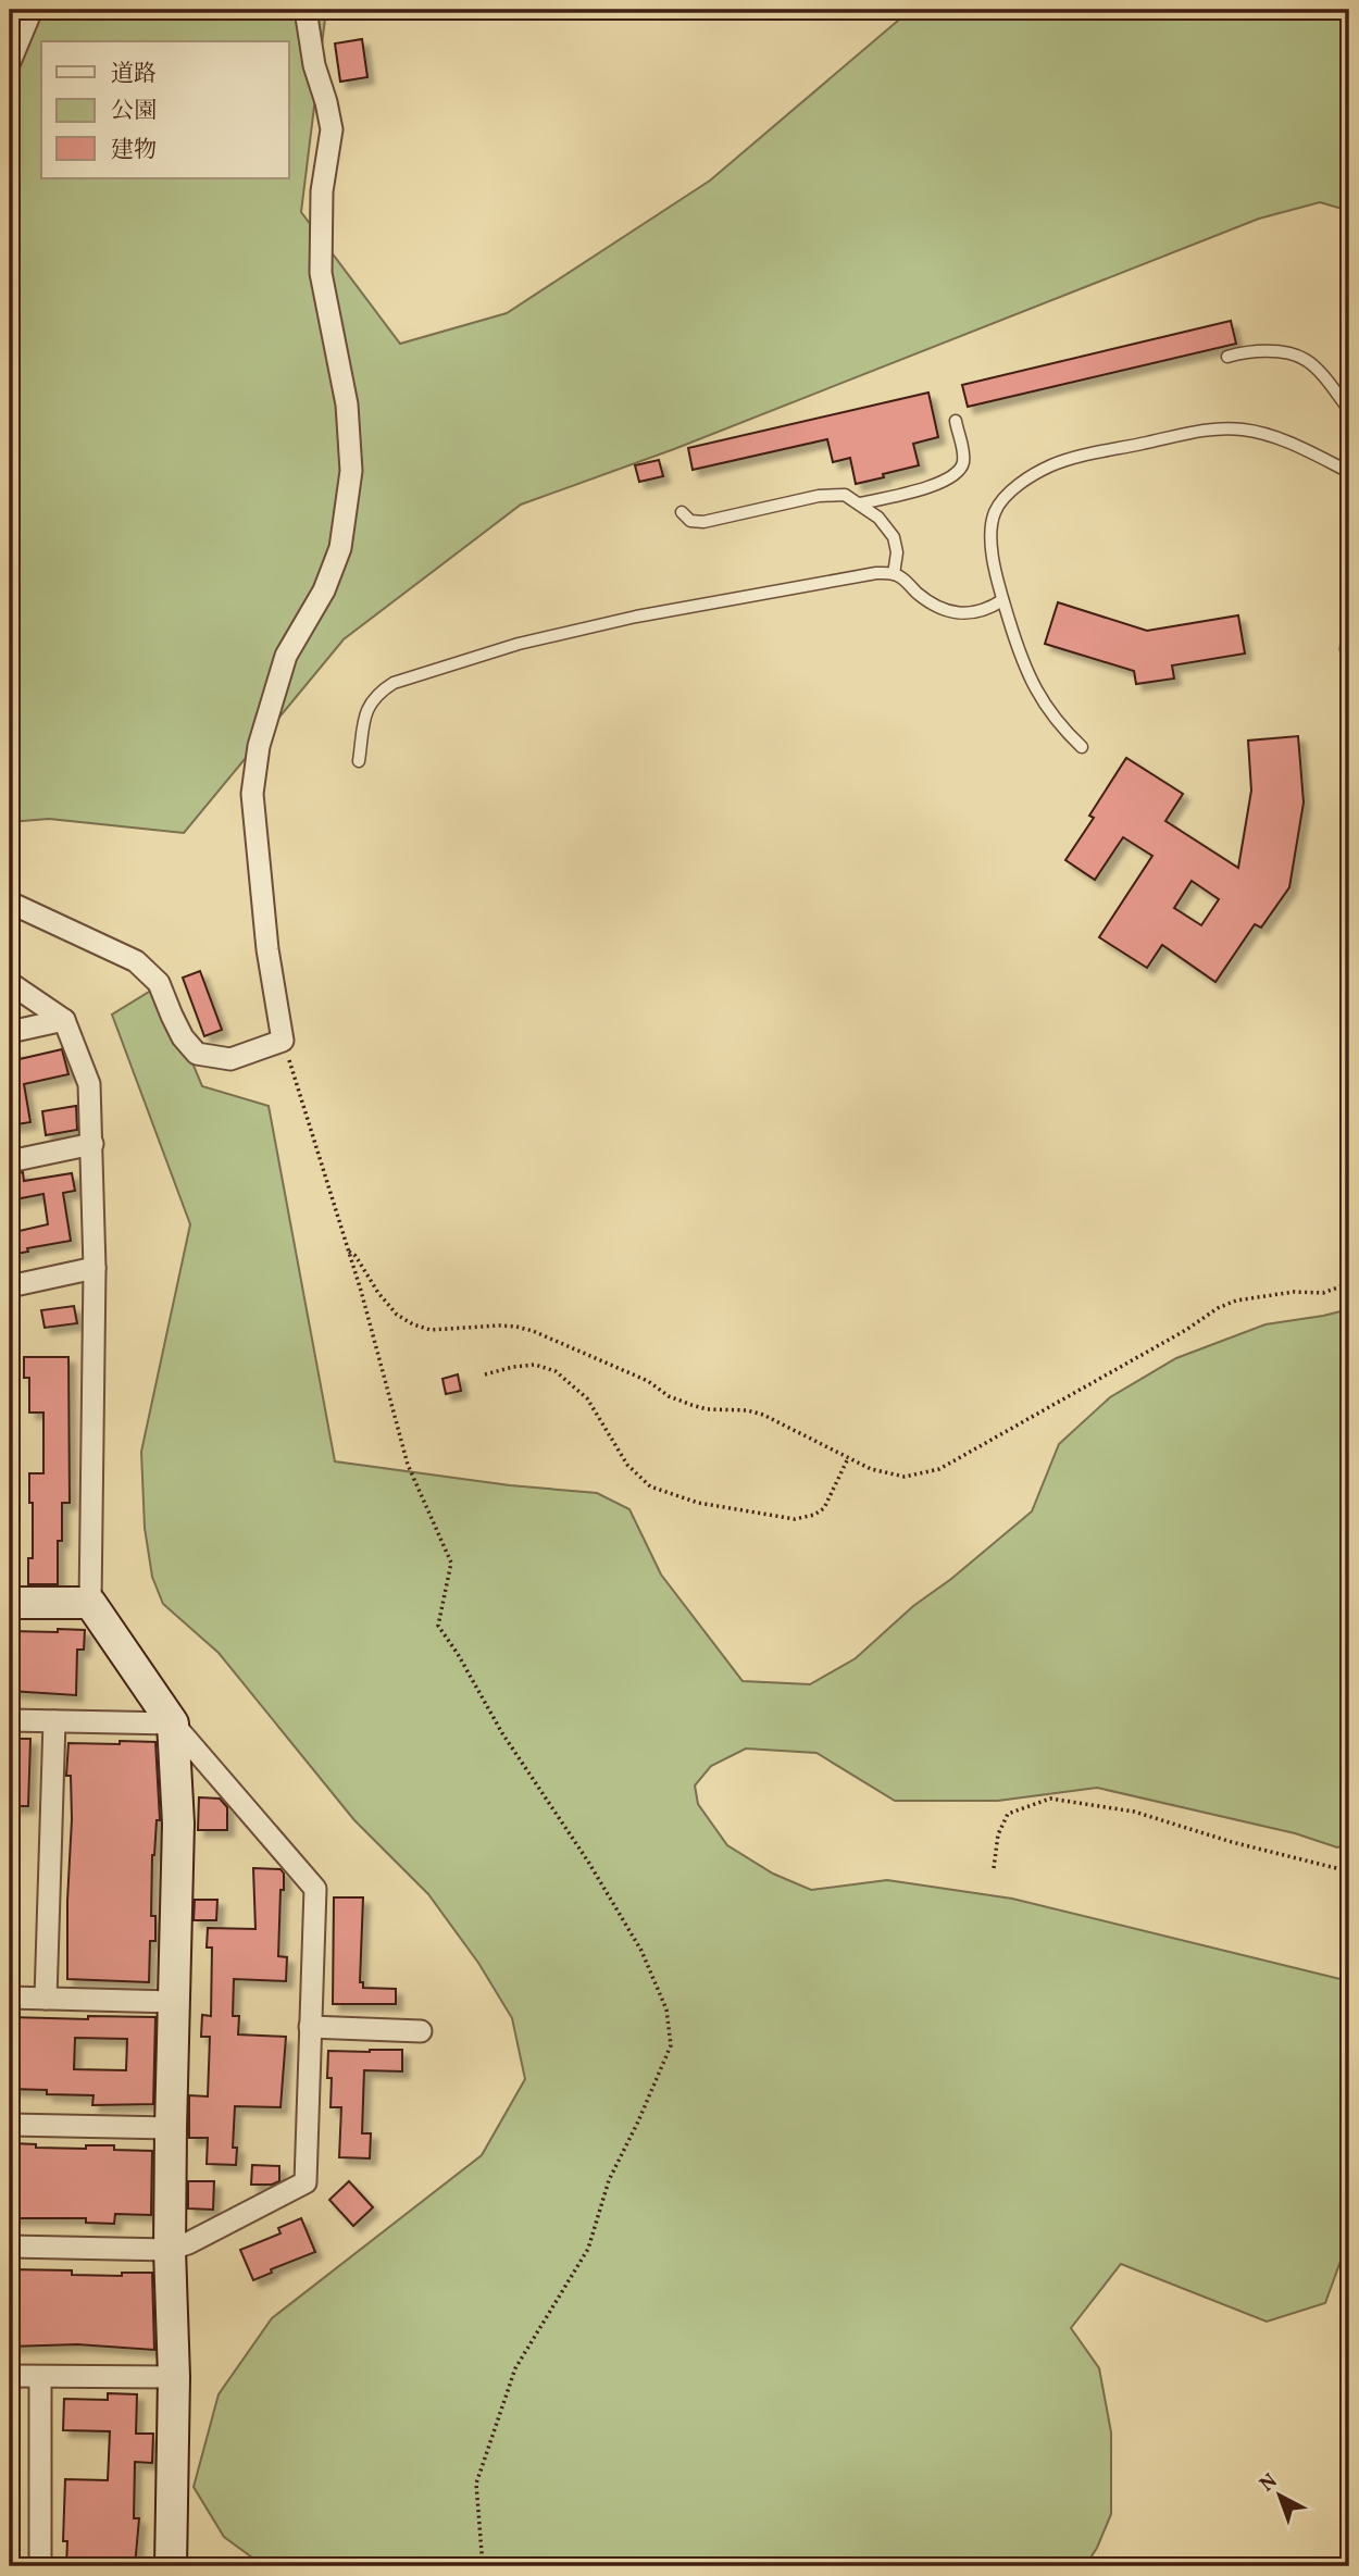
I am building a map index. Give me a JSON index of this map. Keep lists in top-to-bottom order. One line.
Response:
{"legend":["道路","公園","建物"],"north":"top left"}
